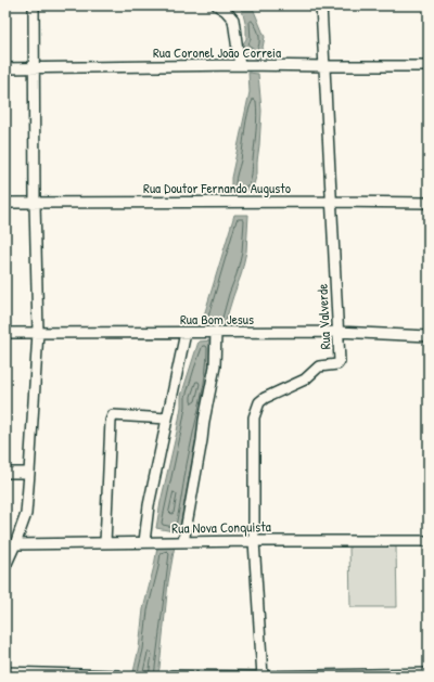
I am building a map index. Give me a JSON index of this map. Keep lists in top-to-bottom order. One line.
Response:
{"streets":{"street":["Rua Coronel João Correia","Rua Doutor Fernando Augusto","Rua Valverde","Rua Bom Jesus","Rua Nova Conquista"]},"crossings":[["Rua Coronel João Correia","Rua Valverde"],["Rua Doutor Fernando Augusto","Rua Valverde"],["Rua Valverde","Rua Bom Jesus"],["Rua Valverde","Rua Nova Conquista"]]}
